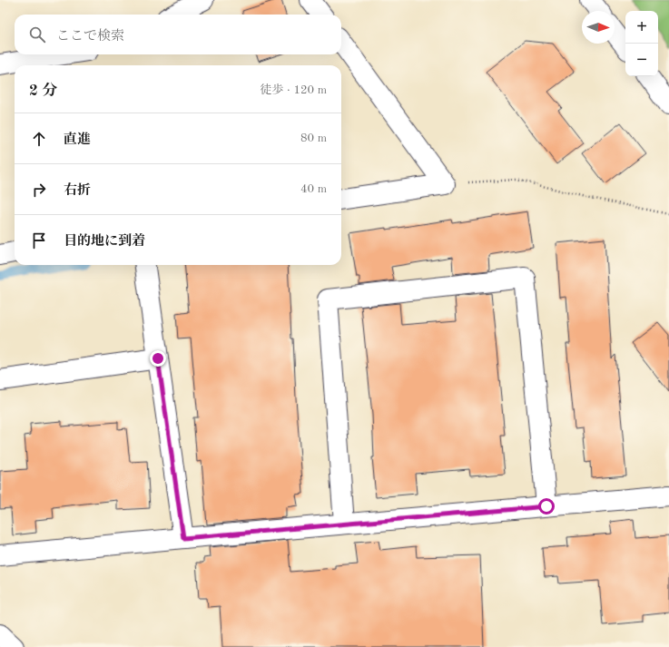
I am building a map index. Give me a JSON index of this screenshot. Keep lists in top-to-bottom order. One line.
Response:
{"north":"right","page":{"map_buttons":["+","−"],"search":"ここで検索","heading":["2 分","徒歩 · 120 m"],"list":[["直進","80 m"],["右折","40 m"],"目的地に到着"]}}
